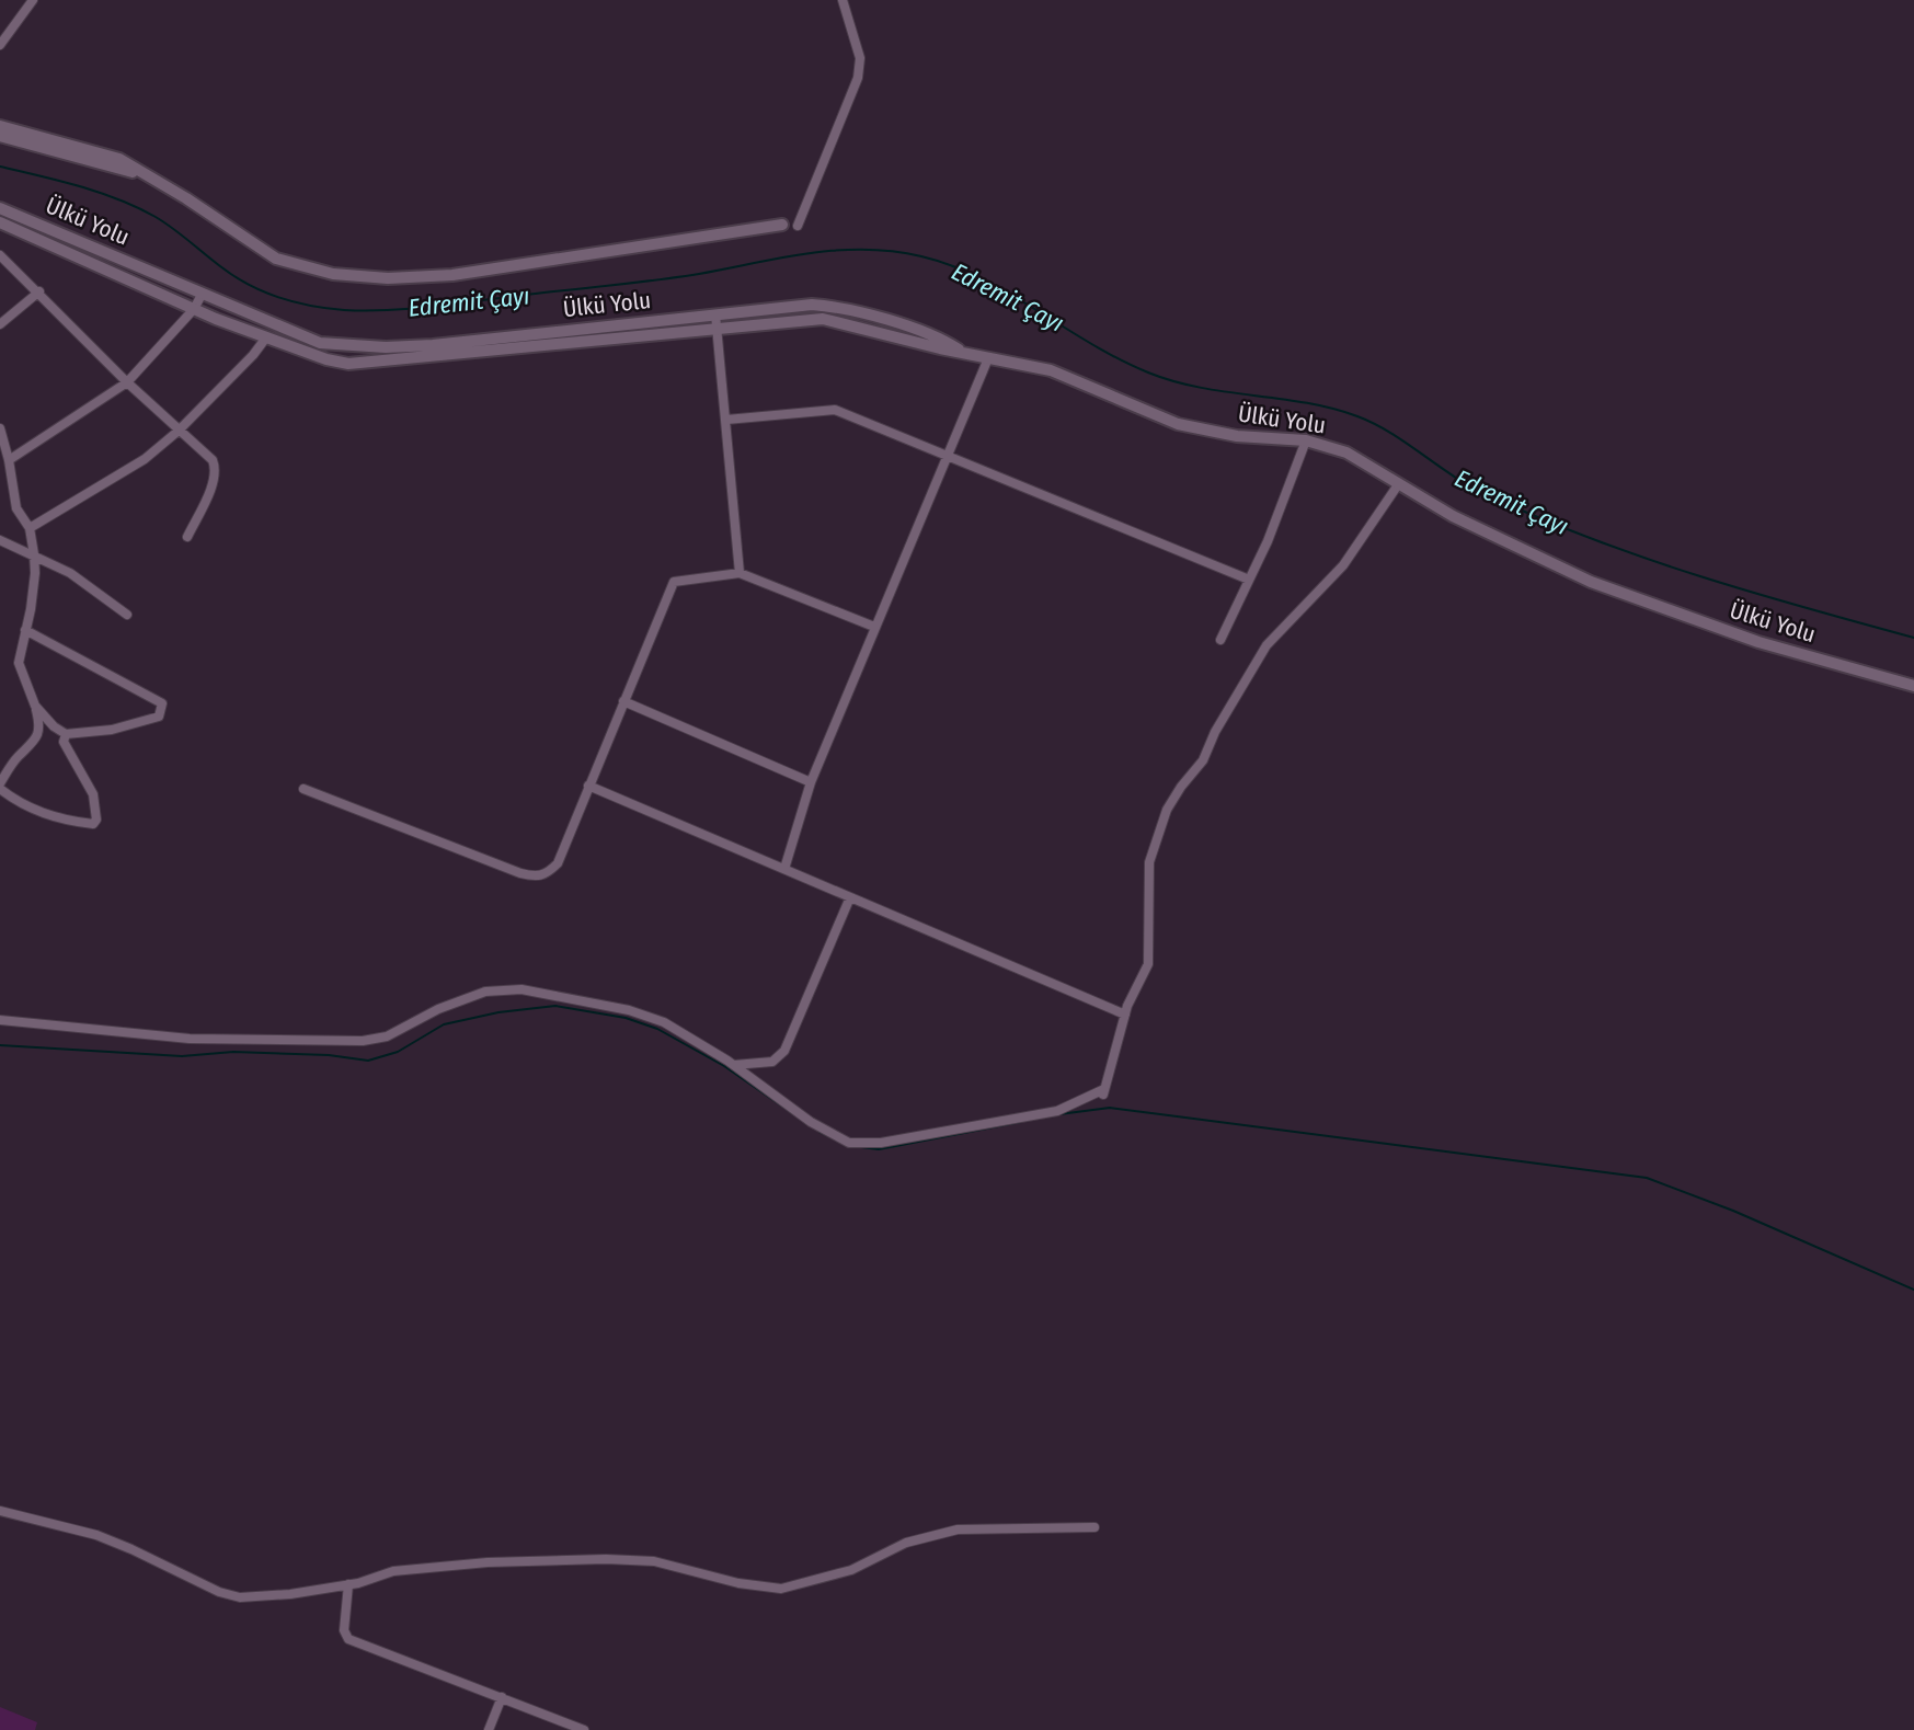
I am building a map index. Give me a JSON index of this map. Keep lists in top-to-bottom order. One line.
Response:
{"streets":{"main road":["Ülkü Yolu"]},"water":["Edremit Çayı"]}
